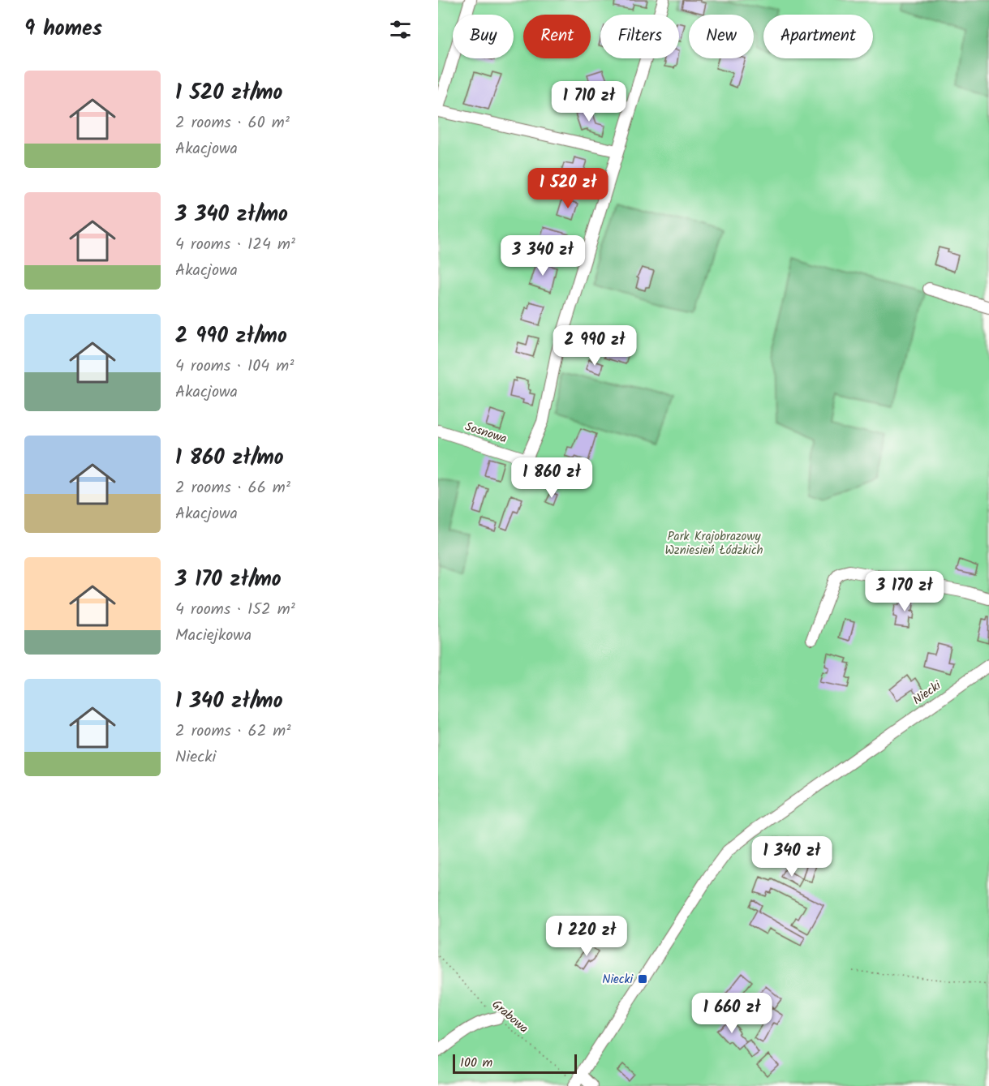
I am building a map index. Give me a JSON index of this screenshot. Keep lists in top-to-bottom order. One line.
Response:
{"streets":{"street":["Sosnowa","Niecki"],"path":["Grabowa"]},"crossings":[["Niecki","Grabowa"]],"parks":["Park Krajobrazowy Wzniesień Łódzkich"],"places":{"transit":["Niecki"]},"scale_bar":"100 m","page":{"heading":"9 homes","chip":["Buy","Rent","Filters","New","Apartment"],"list":[{"name":"1 520 zł/mo","note":"2 rooms · 60 m² · Akacjowa"},{"name":"3 340 zł/mo","note":"4 rooms · 124 m² · Akacjowa"},{"name":"2 990 zł/mo","note":"4 rooms · 104 m² · Akacjowa"},{"name":"1 860 zł/mo","note":"2 rooms · 66 m² · Akacjowa"},{"name":"3 170 zł/mo","note":"4 rooms · 152 m² · Maciejkowa"},{"name":"1 340 zł/mo","note":"2 rooms · 62 m² · Niecki"}],"price":["1 710 zł","1 520 zł","3 340 zł","2 990 zł","1 860 zł","3 170 zł","1 340 zł","1 220 zł","1 660 zł"],"scale":"100 m"}}
